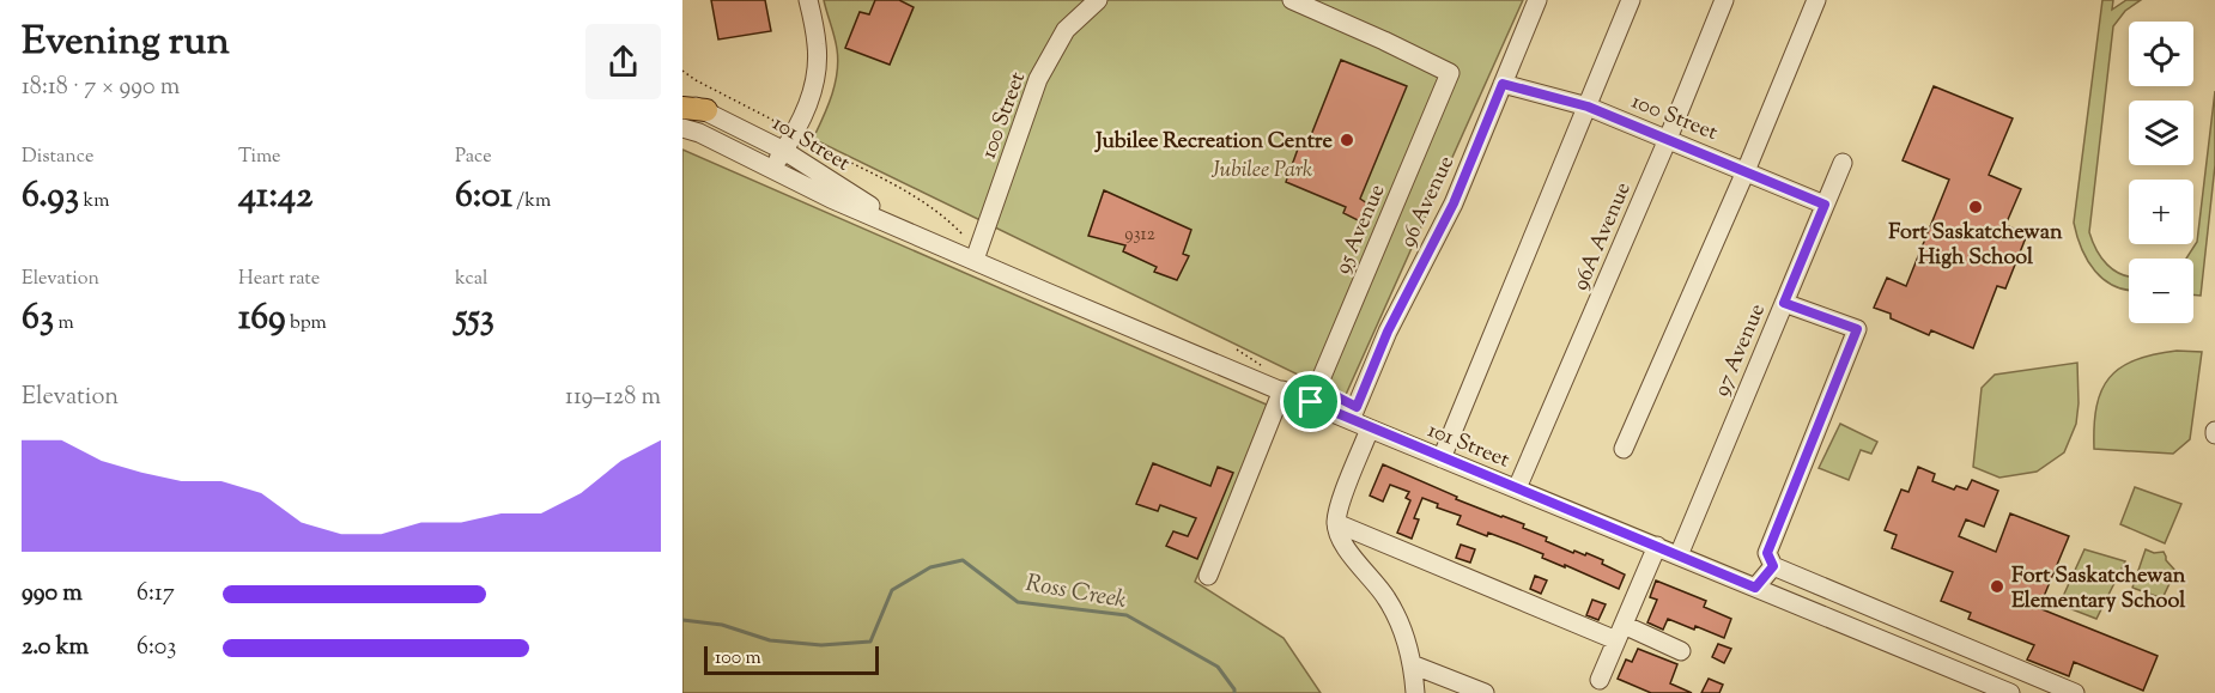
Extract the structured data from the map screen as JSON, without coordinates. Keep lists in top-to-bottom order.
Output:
{
  "streets": {
    "street": [
      "100 Street",
      "101 Street",
      "96 Avenue",
      "95 Avenue",
      "96A Avenue",
      "97 Avenue"
    ]
  },
  "crossings": [
    ["100 Street", "101 Street"],
    ["100 Street", "96 Avenue"],
    ["100 Street", "96A Avenue"],
    ["100 Street", "97 Avenue"],
    ["101 Street", "96 Avenue"],
    ["101 Street", "95 Avenue"],
    ["101 Street", "96A Avenue"],
    ["101 Street", "97 Avenue"]
  ],
  "water": ["Ross Creek"],
  "parks": ["Jubilee Park"],
  "places": ["Jubilee Recreation Centre", "Fort Saskatchewan High School", "Fort Saskatchewan Elementary School"],
  "house_numbers": ["9312"],
  "scale_bar": "100 m",
  "page": {
    "heading": ["Evening run", "18:18 · 7 × 990 m"],
    "map_buttons": ["+", "−"],
    "stats": [
      ["Distance", "6.93 km"],
      ["Time", "41:42"],
      ["Pace", "6:01 /km"],
      ["Elevation", "63 m"],
      ["Heart rate", "169 bpm"],
      ["kcal", "553"]
    ],
    "chart": ["Elevation", "119–128 m"],
    "list": [
      {
        "name": "990 m",
        "note": "6:17"
      },
      {
        "name": "2.0 km",
        "note": "6:03"
      }
    ],
    "scale": "100 m"
  }
}
